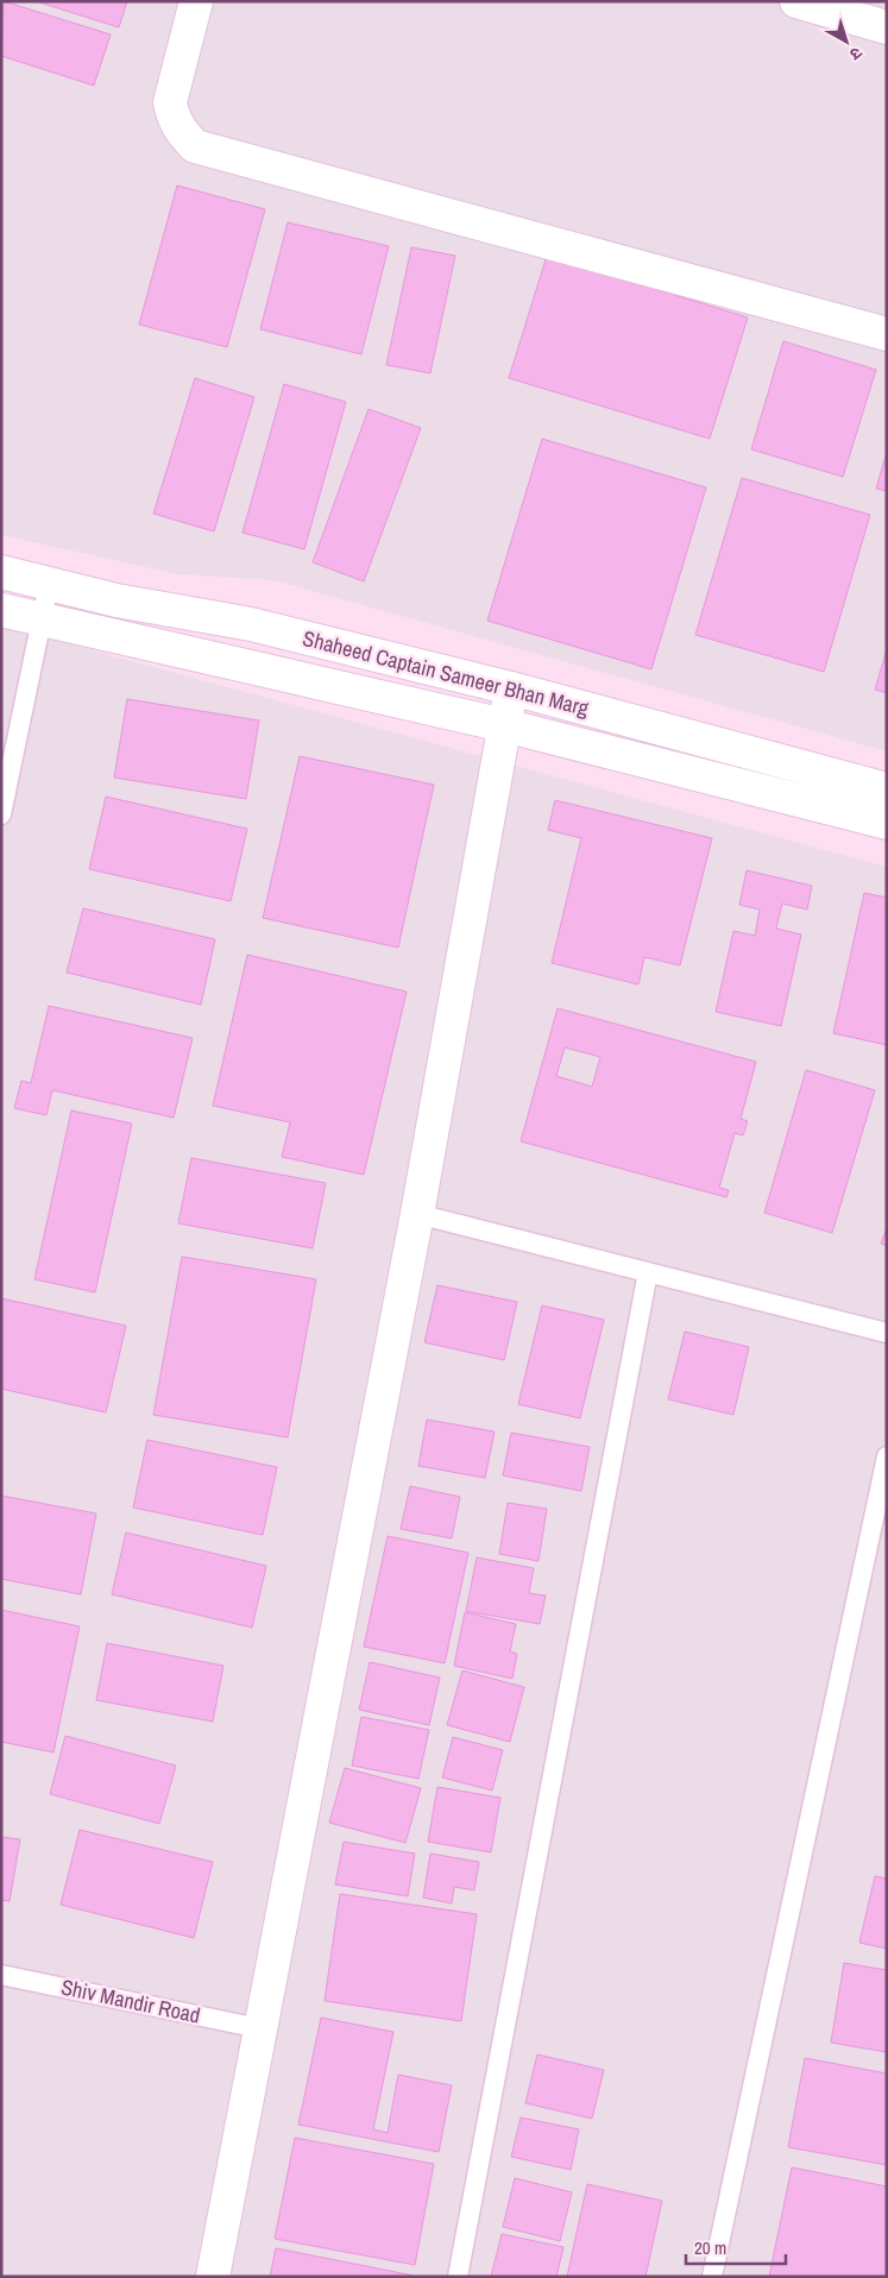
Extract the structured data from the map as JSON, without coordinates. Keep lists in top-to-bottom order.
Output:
{
  "streets": {
    "street": ["Shaheed Captain Sameer Bhan Marg"],
    "lane": ["Shiv Mandir Road"]
  },
  "scale_bar": "20 m",
  "north": "bottom right"
}
